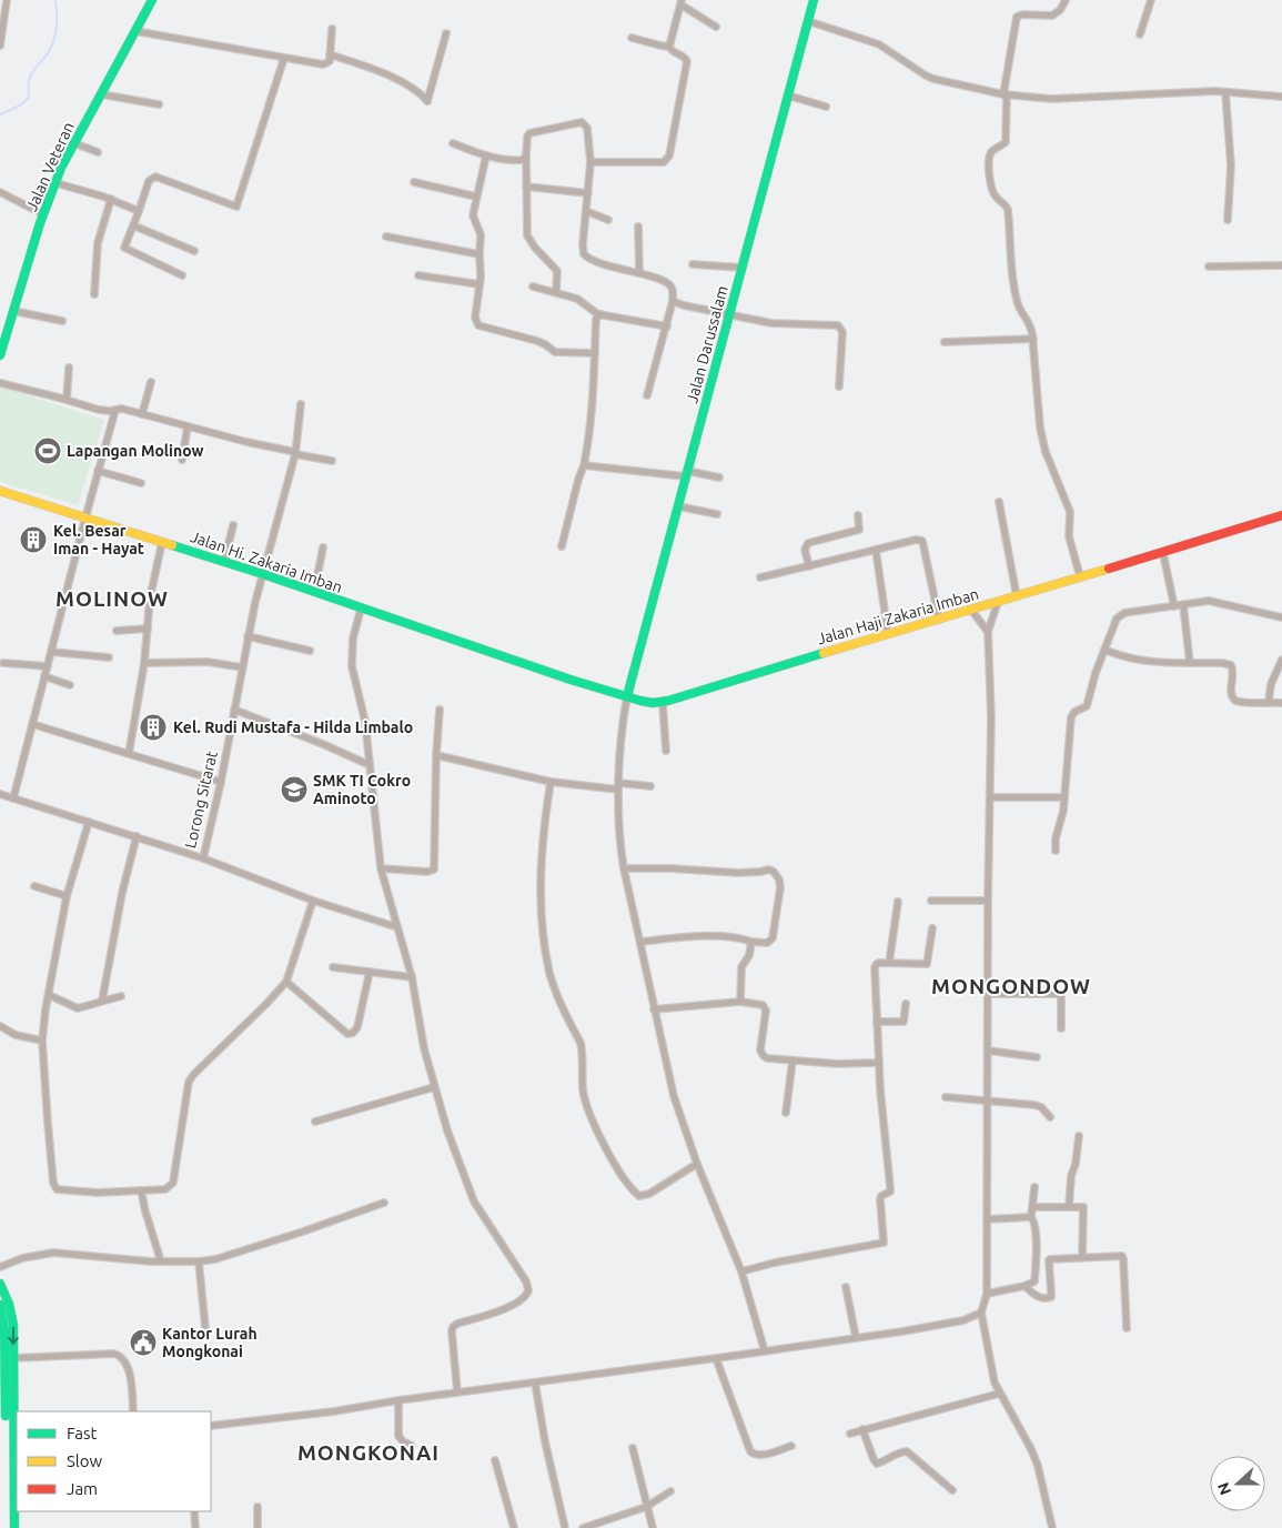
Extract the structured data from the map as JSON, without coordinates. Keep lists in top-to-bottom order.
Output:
{
  "streets": {
    "main road": [
      "Jalan Veteran",
      "Jalan Darussalam",
      "Jalan Hi. Zakaria Imban",
      "Jalan Haji Zakaria Imban"
    ],
    "street": ["Lorong Sitarat"]
  },
  "crossings": [
    ["Jalan Darussalam", "Jalan Haji Zakaria Imban"],
    ["Jalan Hi. Zakaria Imban", "Jalan Haji Zakaria Imban"],
    ["Jalan Hi. Zakaria Imban", "Lorong Sitarat"]
  ],
  "districts": ["MOLINOW", "MONGONDOW", "MONGKONAI"],
  "places": {
    "sports": ["Lapangan Molinow"],
    "building": ["Kel. Besar Iman - Hayat", "Kel. Rudi Mustafa - Hilda Limbalo"],
    "school or university": ["SMK TI Cokro Aminoto"],
    "public building": ["Kantor Lurah Mongkonai"]
  },
  "legend": ["Fast", "Slow", "Jam"],
  "north": "left"
}
